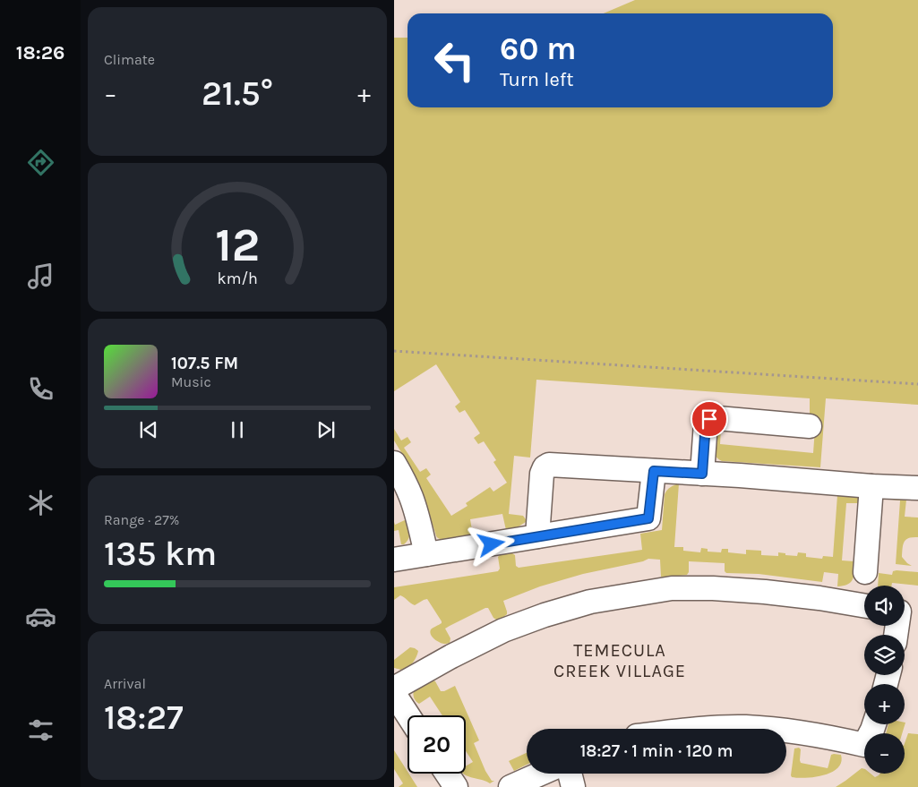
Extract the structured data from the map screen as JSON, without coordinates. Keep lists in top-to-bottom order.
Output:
{
  "districts": ["TEMECULA CREEK VILLAGE"],
  "page": {
    "tabs": "18:26",
    "tile": [
      "Climate",
      ["Range · 27%", "135 km"],
      ["Arrival", "18:27"]
    ],
    "turn": ["60 m", "Turn left"],
    "heat": ["−", "21.5°", "+"],
    "song": ["107.5 FM", "Music"],
    "map_buttons": ["+", "−"],
    "limit": "20",
    "trip": "18:27 · 1 min · 120 m",
    "gauge": ["12", "km/h"]
  }
}
